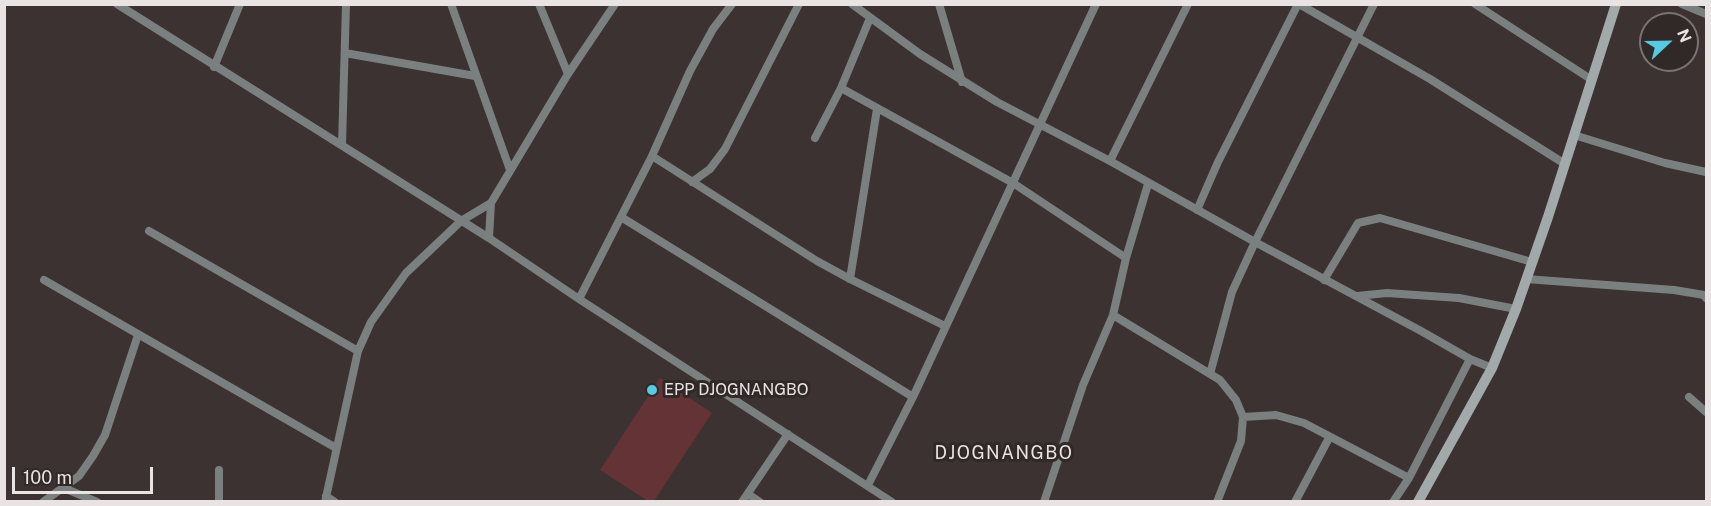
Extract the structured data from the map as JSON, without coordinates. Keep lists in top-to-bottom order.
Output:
{
  "districts": ["DJOGNANGBO"],
  "places": ["EPP DJOGNANGBO"],
  "scale_bar": "100 m",
  "north": "right"
}
